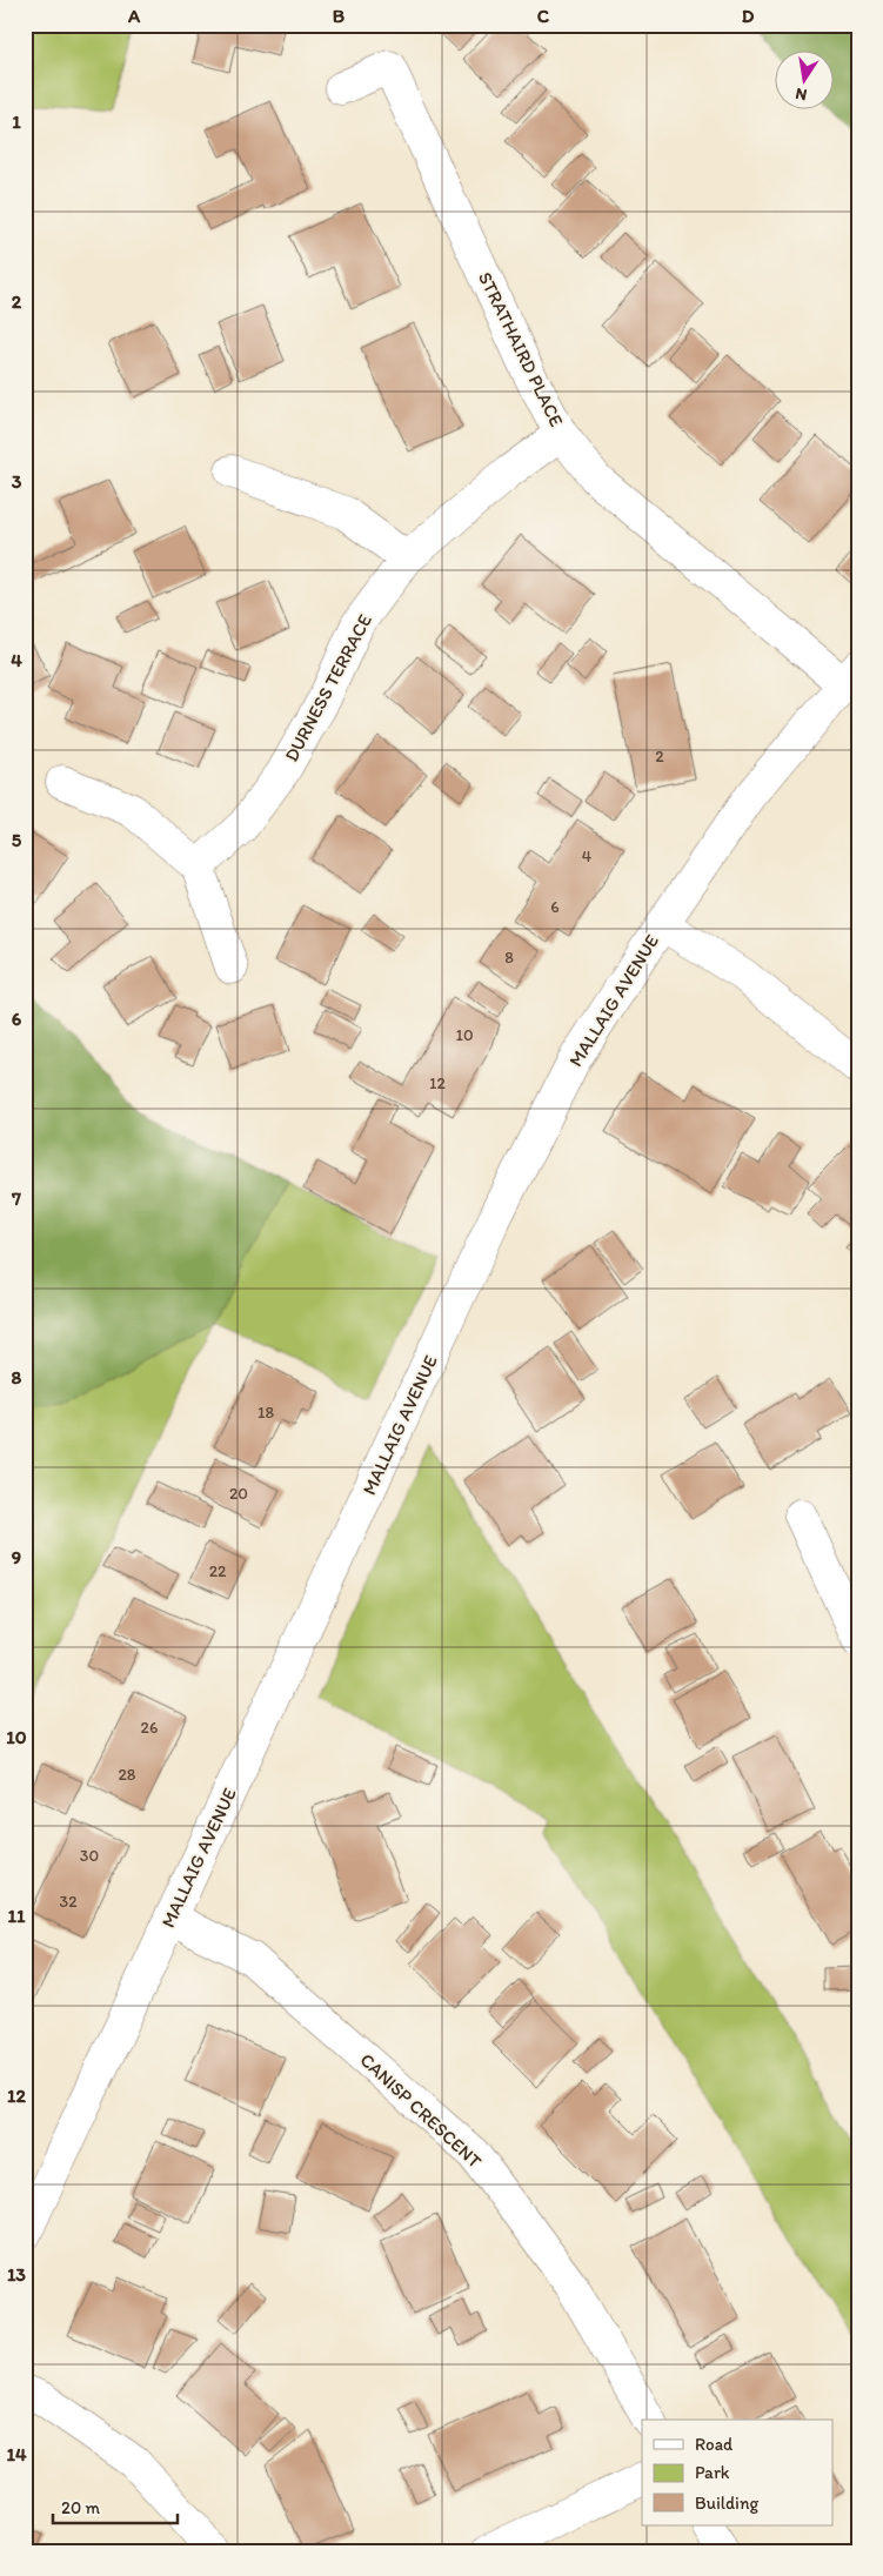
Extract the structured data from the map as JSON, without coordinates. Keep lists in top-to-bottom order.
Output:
{
  "streets": {
    "street": [
      "STRATHAIRD PLACE",
      "DURNESS TERRACE",
      "MALLAIG AVENUE",
      "CANISP CRESCENT"
    ]
  },
  "crossings": [
    ["STRATHAIRD PLACE", "DURNESS TERRACE"],
    ["STRATHAIRD PLACE", "MALLAIG AVENUE"],
    ["MALLAIG AVENUE", "CANISP CRESCENT"]
  ],
  "house_numbers": [
    "2",
    "4",
    "6",
    "8",
    "10",
    "12",
    "18",
    "20",
    "22",
    "26",
    "28",
    "30",
    "32"
  ],
  "legend": ["Road", "Park", "Building"],
  "scale_bar": "20 m",
  "north": "bottom",
  "grid": {
    "columns": [
      "A",
      "B",
      "C",
      "D"
    ],
    "rows": [
      "1",
      "2",
      "3",
      "4",
      "5",
      "6",
      "7",
      "8",
      "9",
      "10",
      "11",
      "12",
      "13",
      "14"
    ]
  }
}
